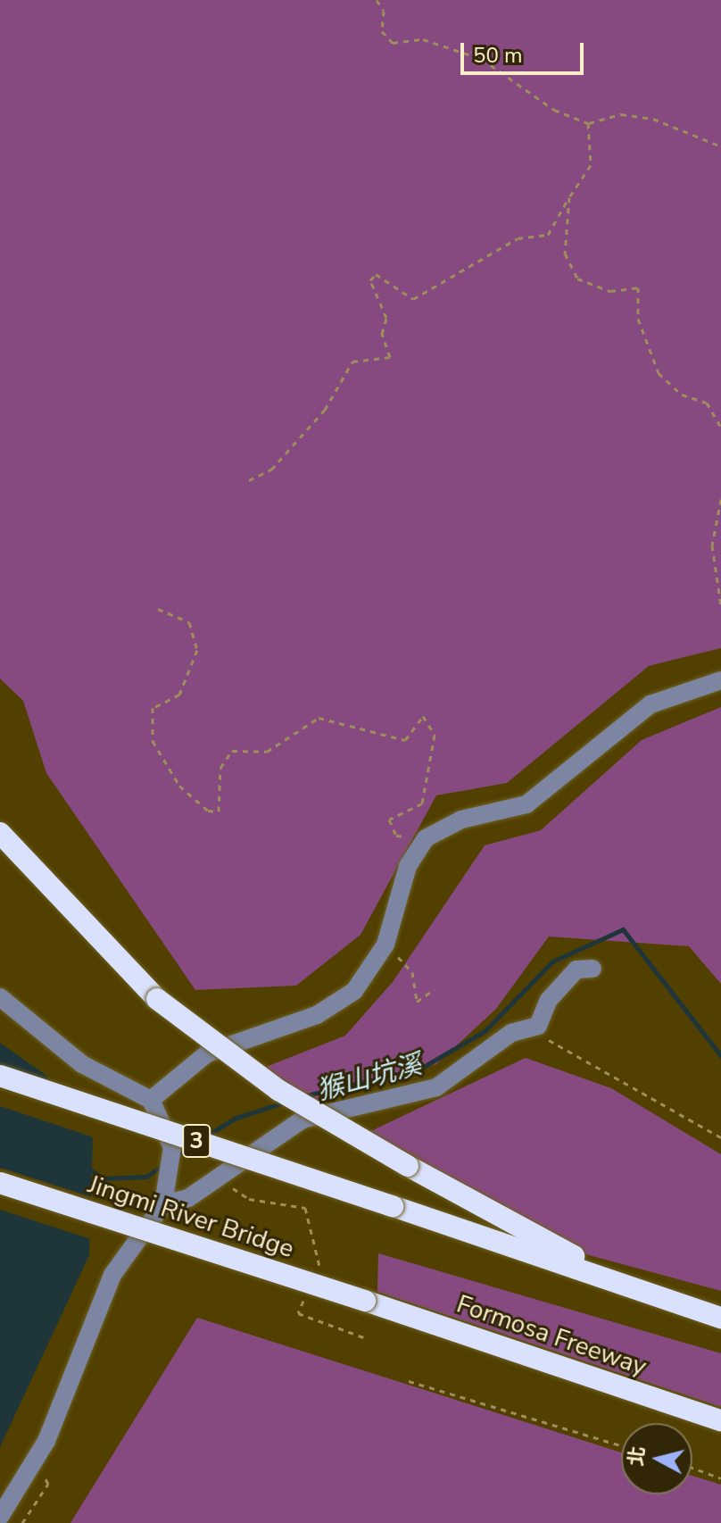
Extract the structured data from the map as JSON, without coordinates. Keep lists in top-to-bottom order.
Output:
{
  "streets": {
    "highway": ["3", "Jingmi River Bridge", "Formosa Freeway"]
  },
  "crossings": [
    ["Jingmi River Bridge", "Formosa Freeway"]
  ],
  "water": ["猴山坑溪"],
  "scale_bar": "50 m",
  "north": "left"
}
